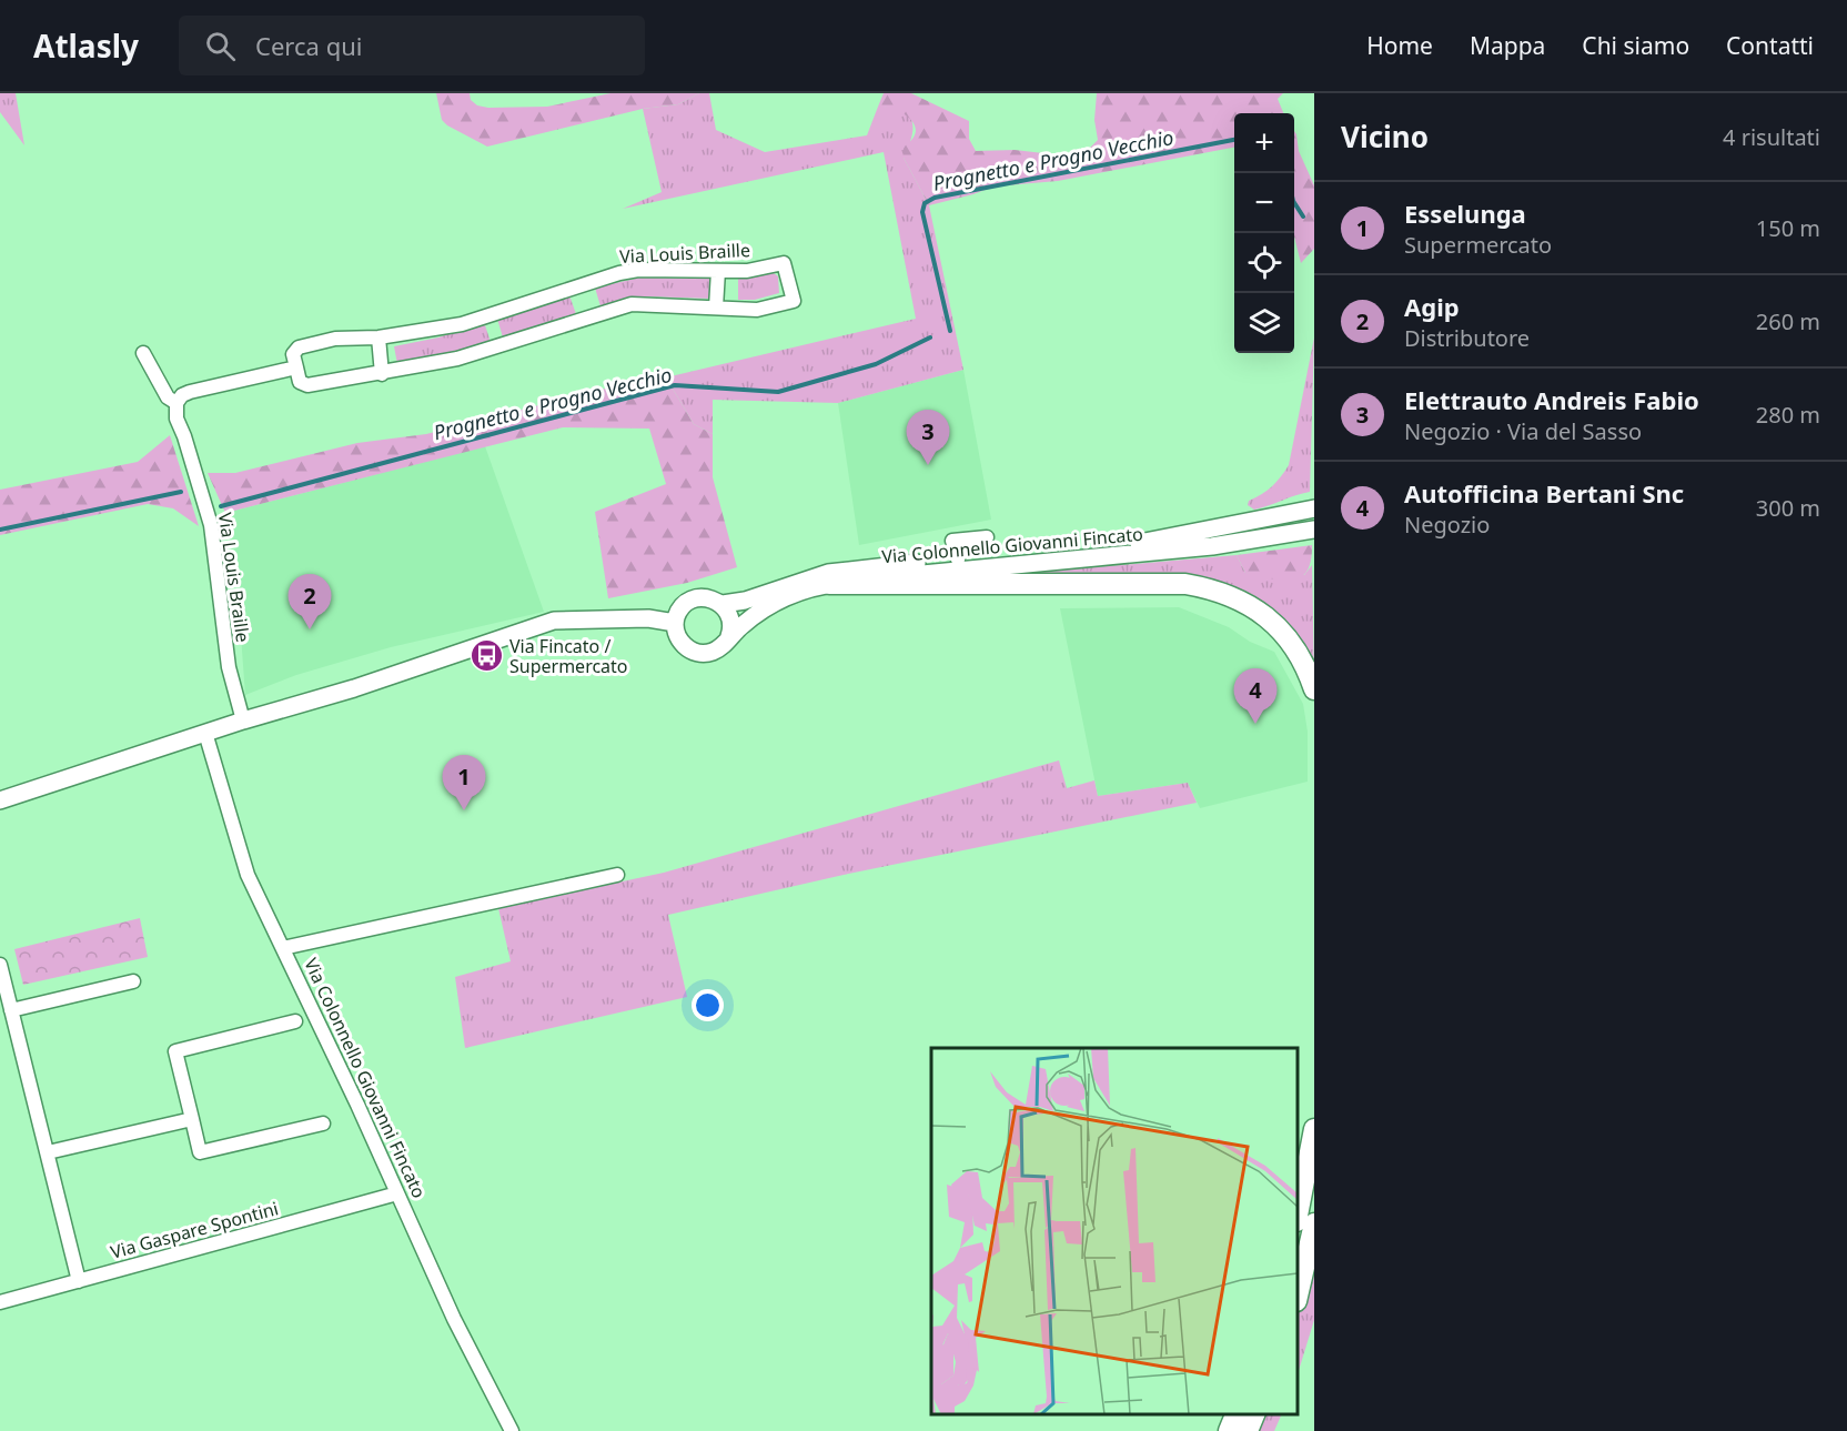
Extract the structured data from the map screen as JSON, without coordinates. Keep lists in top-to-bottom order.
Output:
{
  "streets": {
    "main road": ["Via Colonnello Giovanni Fincato"],
    "street": ["Via Louis Braille", "Via Gaspare Spontini"]
  },
  "crossings": [
    ["Via Colonnello Giovanni Fincato", "Via Gaspare Spontini"]
  ],
  "water": ["Prognetto e Progno Vecchio"],
  "places": {
    "bus stop": ["Via Fincato / Supermercato"]
  },
  "page": {
    "header": "Atlasly",
    "search": "Cerca qui",
    "nav": [
      "Home",
      "Mappa",
      "Chi siamo",
      "Contatti"
    ],
    "heading": ["Vicino", "4 risultati"],
    "map_buttons": ["+", "−"],
    "list": [
      {
        "mark": "1",
        "name": "Esselunga",
        "note": "Supermercato",
        "value": "150 m"
      },
      {
        "mark": "2",
        "name": "Agip",
        "note": "Distributore",
        "value": "260 m"
      },
      {
        "mark": "3",
        "name": "Elettrauto Andreis Fabio",
        "note": "Negozio · Via del Sasso",
        "value": "280 m"
      },
      {
        "mark": "4",
        "name": "Autofficina Bertani Snc",
        "note": "Negozio",
        "value": "300 m"
      }
    ],
    "pins": [
      "3",
      "2",
      "4",
      "1"
    ]
  }
}
